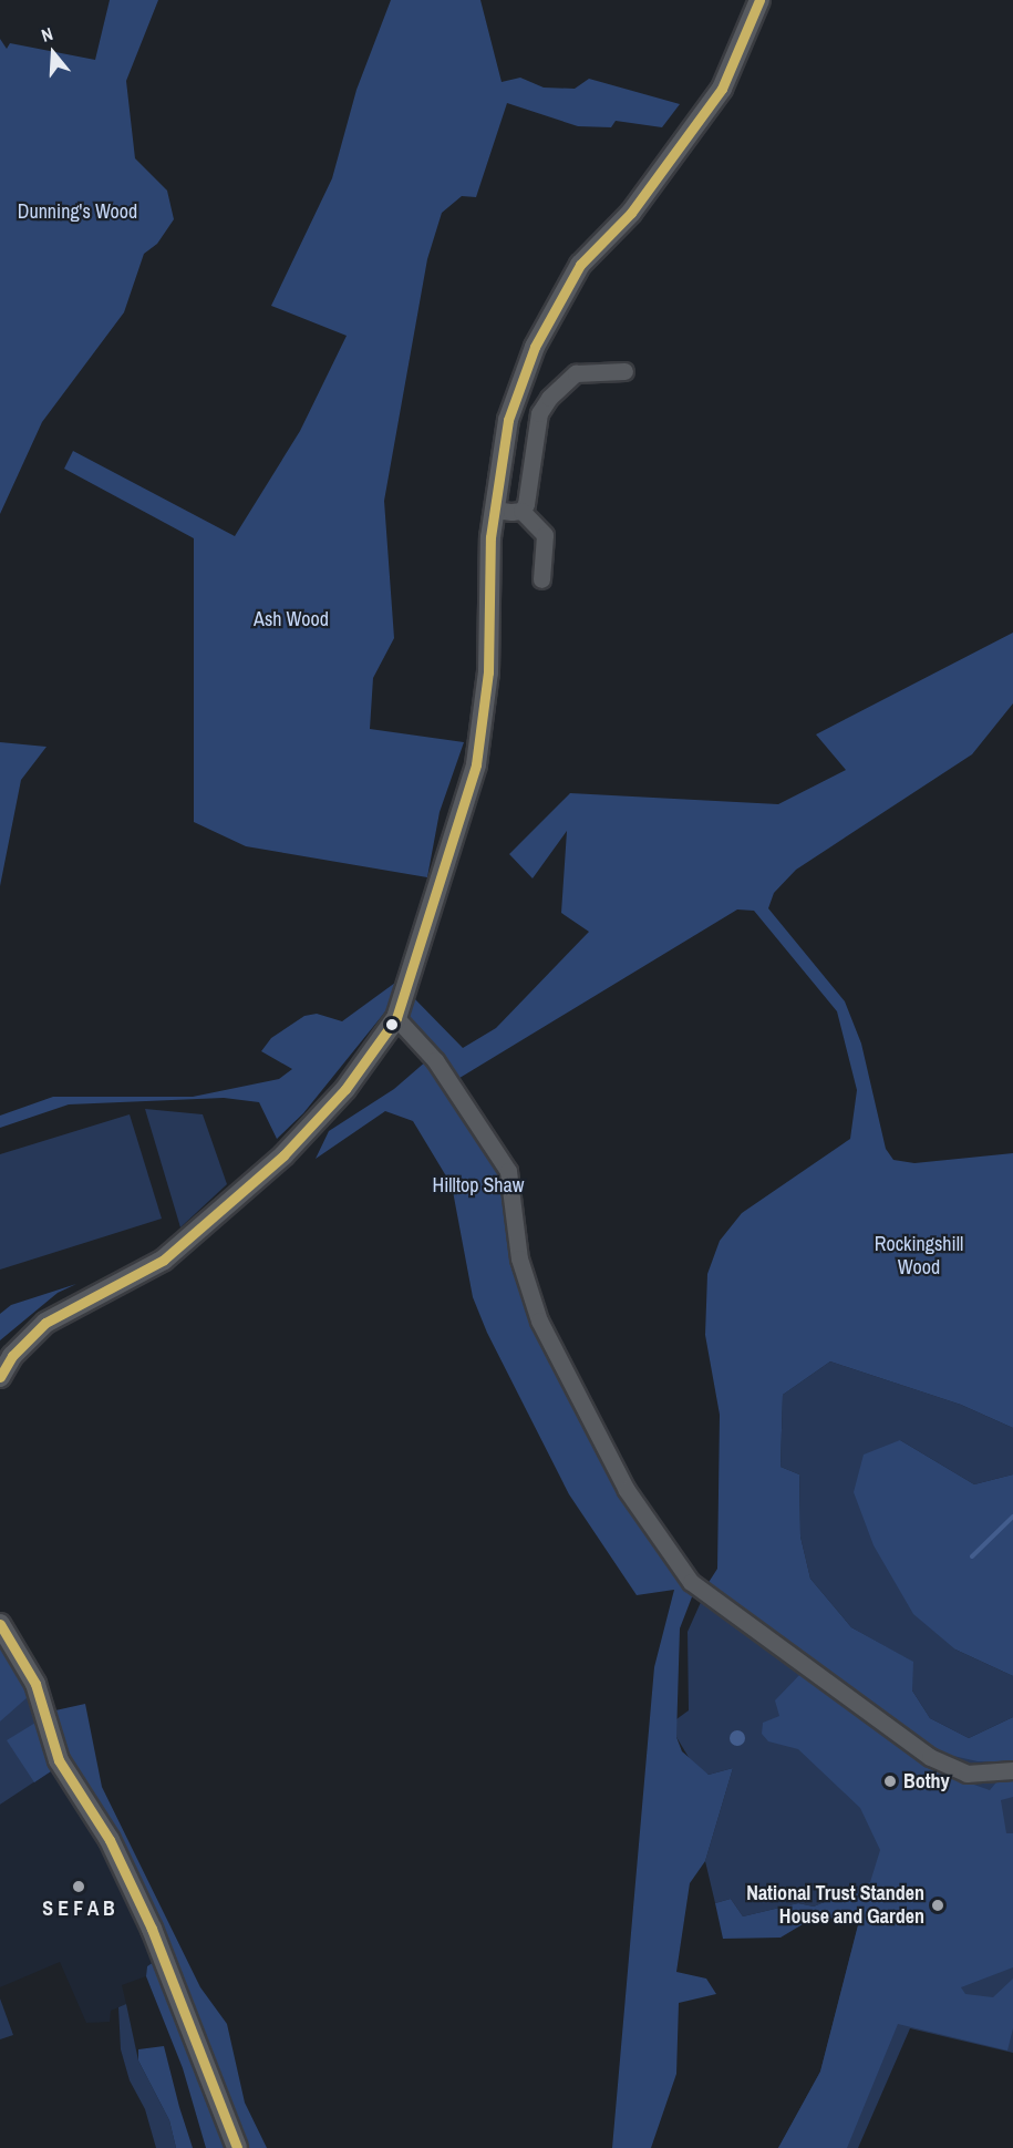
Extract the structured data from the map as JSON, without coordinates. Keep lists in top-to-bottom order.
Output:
{
  "parks": [
    "Dunning's Wood",
    "Ash Wood",
    "Hilltop Shaw",
    "Rockingshill Wood"
  ],
  "places": ["Bothy", "S E F A B", "National Trust Standen House and Garden"],
  "north": "top"
}
